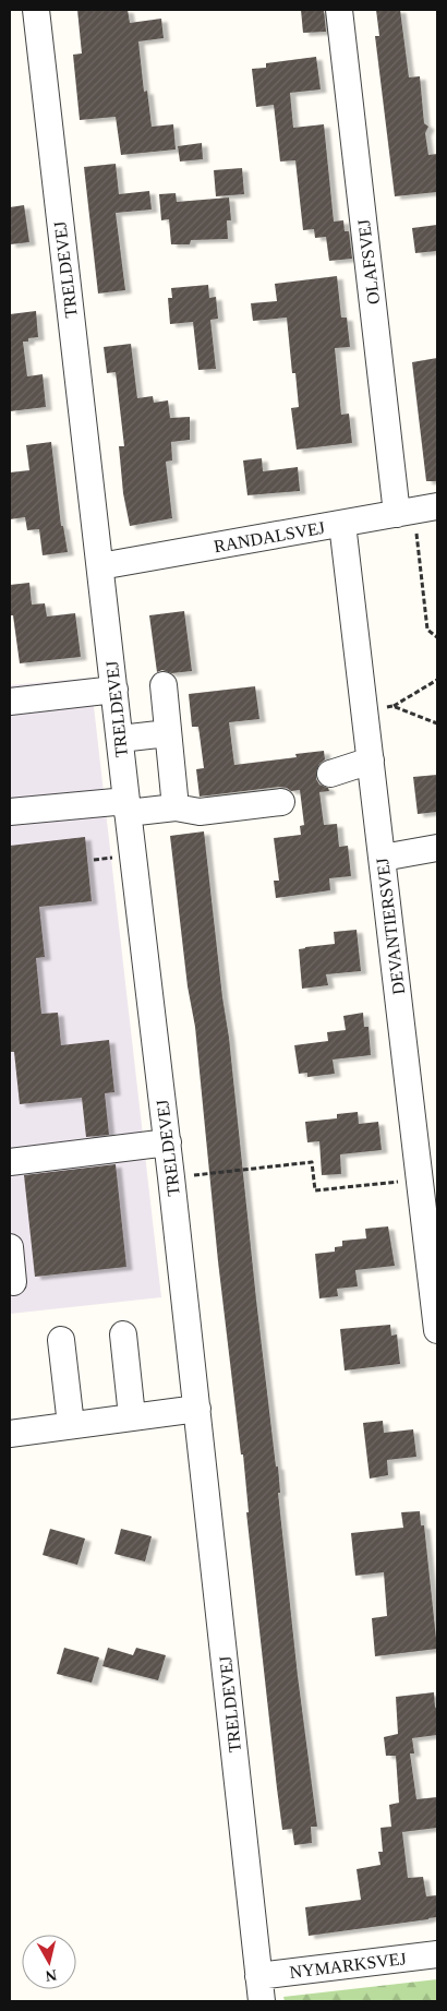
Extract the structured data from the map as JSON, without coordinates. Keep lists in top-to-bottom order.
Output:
{
  "streets": {
    "street": [
      "OLAFSVEJ",
      "TRELDEVEJ",
      "RANDALSVEJ",
      "DEVANTIERSVEJ",
      "NYMARKSVEJ"
    ]
  },
  "crossings": [
    ["OLAFSVEJ", "RANDALSVEJ"],
    ["TRELDEVEJ", "RANDALSVEJ"],
    ["TRELDEVEJ", "NYMARKSVEJ"],
    ["RANDALSVEJ", "DEVANTIERSVEJ"]
  ],
  "north": "bottom"
}
